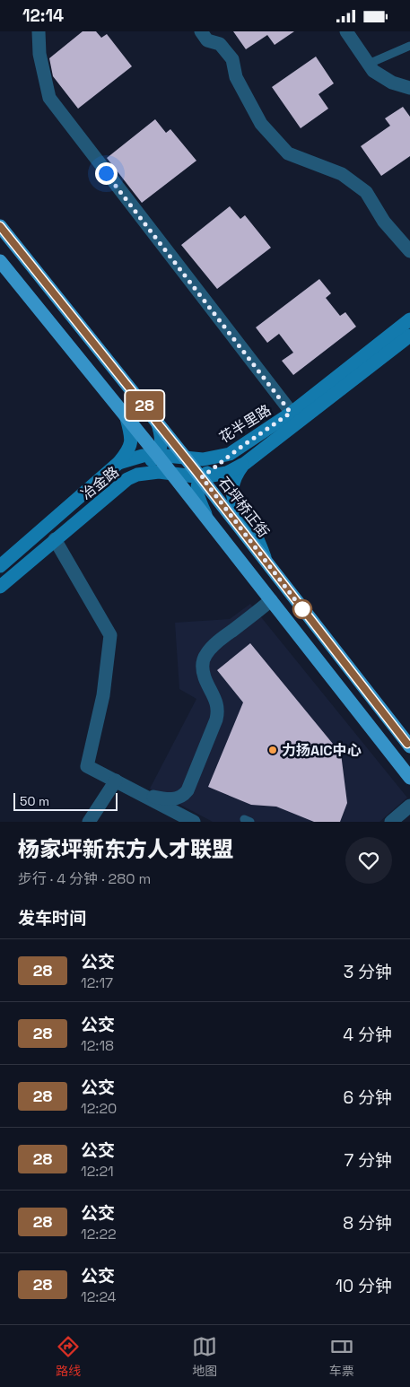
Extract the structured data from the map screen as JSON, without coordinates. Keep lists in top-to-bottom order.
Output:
{
  "streets": {
    "main road": ["花半里路", "冶金路", "石坪桥正街"]
  },
  "crossings": [
    ["花半里路", "冶金路"],
    ["花半里路", "石坪桥正街"],
    ["冶金路", "石坪桥正街"]
  ],
  "places": ["力扬AIC中心"],
  "lines": ["bus line 28"],
  "scale_bar": "50 m",
  "page": {
    "status": "12:14",
    "on_map": "28",
    "scale": "50 m",
    "heading": [
      ["杨家坪新东方人才联盟", "步行 · 4 分钟 · 280 m"],
      "发车时间"
    ],
    "list": [
      {
        "mark": "28",
        "name": "公交",
        "note": "12:17",
        "value": "3 分钟"
      },
      {
        "mark": "28",
        "name": "公交",
        "note": "12:18",
        "value": "4 分钟"
      },
      {
        "mark": "28",
        "name": "公交",
        "note": "12:20",
        "value": "6 分钟"
      },
      {
        "mark": "28",
        "name": "公交",
        "note": "12:21",
        "value": "7 分钟"
      },
      {
        "mark": "28",
        "name": "公交",
        "note": "12:22",
        "value": "8 分钟"
      },
      {
        "mark": "28",
        "name": "公交",
        "note": "12:24",
        "value": "10 分钟"
      }
    ],
    "tabs": ["路线", "地图", "车票"]
  }
}
